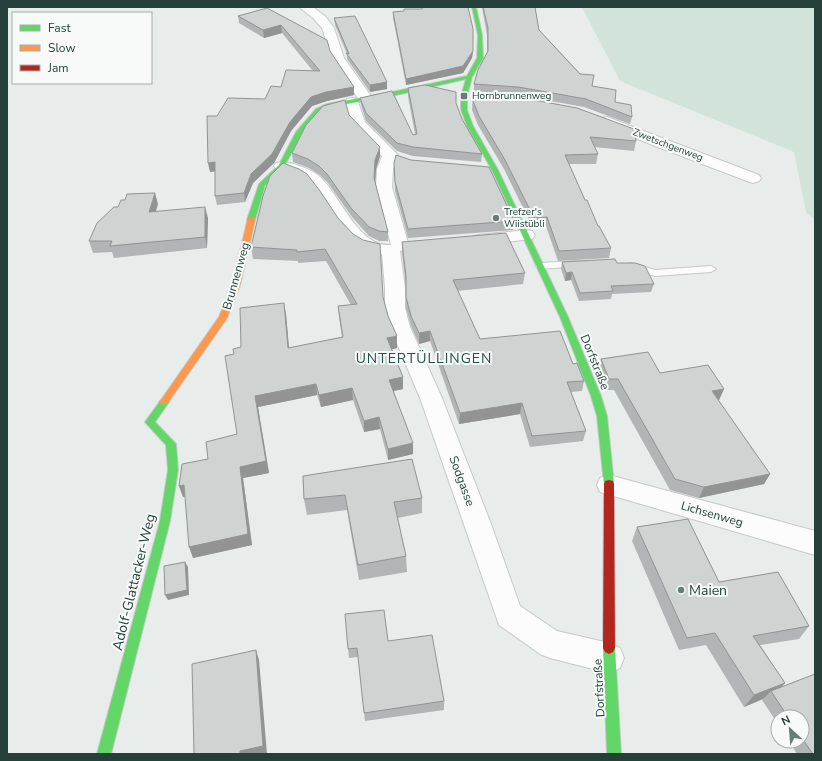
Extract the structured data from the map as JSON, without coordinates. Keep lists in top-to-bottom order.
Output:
{
  "streets": {
    "street": [
      "Zwetschgenweg",
      "Brunnenweg",
      "Dorfstraße",
      "Sodgasse",
      "Lichsenweg",
      "Adolf-Glattacker-Weg"
    ]
  },
  "crossings": [
    ["Brunnenweg", "Dorfstraße"],
    ["Brunnenweg", "Sodgasse"],
    ["Brunnenweg", "Adolf-Glattacker-Weg"],
    ["Dorfstraße", "Sodgasse"],
    ["Dorfstraße", "Lichsenweg"]
  ],
  "districts": ["UNTERTÜLLINGEN"],
  "places": {
    "transit": ["Hornbrunnenweg"],
    "other": ["Trefzer's Wiistübli", "Maien"]
  },
  "legend": ["Fast", "Slow", "Jam"],
  "north": "top left"
}
